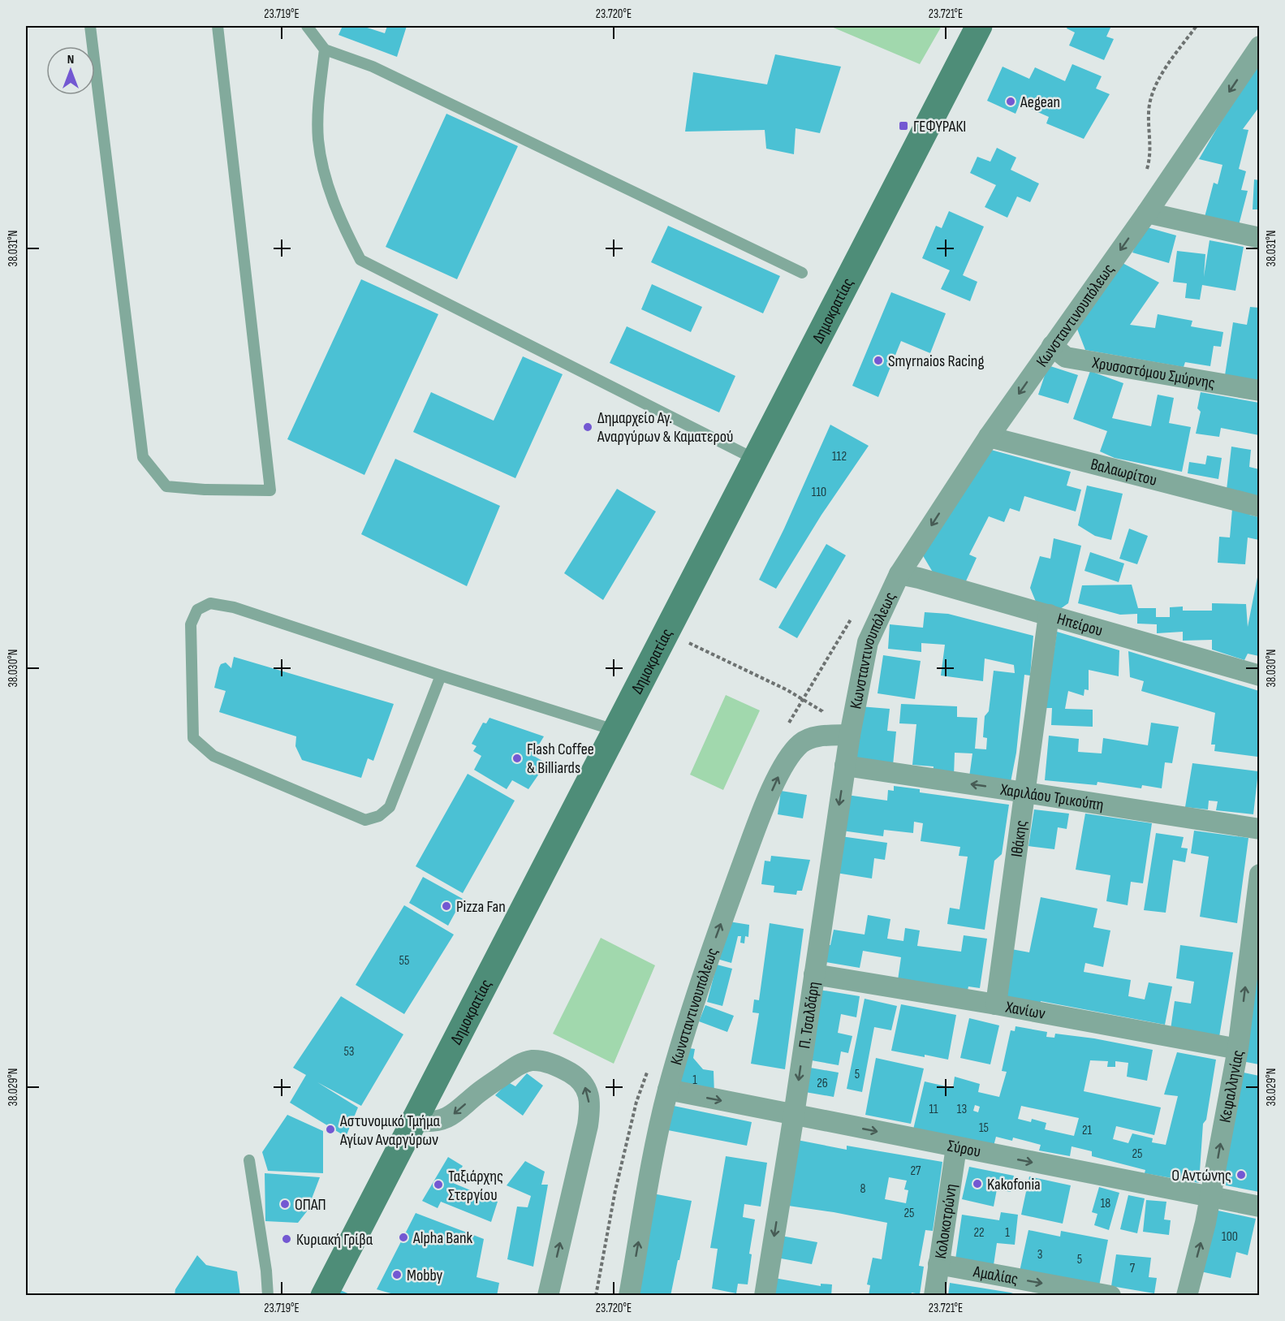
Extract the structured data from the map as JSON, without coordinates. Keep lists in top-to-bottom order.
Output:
{
  "streets": {
    "main road": ["Δημοκρατίας"],
    "street": [
      "Κωνσταντινουπόλεως",
      "Χρυσοστόμου Σμύρνης",
      "Βαλαωρίτου",
      "Ηπείρου",
      "Χαριλάου Τρικούπη",
      "Ιθάκης",
      "Χανίων",
      "Π. Τσαλδάρη",
      "Κεφαλληνίας",
      "Σύρου",
      "Κολοκοτρώνη",
      "Αμαλίας"
    ]
  },
  "crossings": [
    ["Κωνσταντινουπόλεως", "Χρυσοστόμου Σμύρνης"],
    ["Κωνσταντινουπόλεως", "Βαλαωρίτου"],
    ["Κωνσταντινουπόλεως", "Ηπείρου"],
    ["Κωνσταντινουπόλεως", "Π. Τσαλδάρη"],
    ["Κωνσταντινουπόλεως", "Σύρου"],
    ["Ηπείρου", "Ιθάκης"],
    ["Χαριλάου Τρικούπη", "Ιθάκης"],
    ["Χαριλάου Τρικούπη", "Π. Τσαλδάρη"],
    ["Ιθάκης", "Χανίων"],
    ["Χανίων", "Π. Τσαλδάρη"],
    ["Χανίων", "Κεφαλληνίας"],
    ["Π. Τσαλδάρη", "Σύρου"],
    ["Κεφαλληνίας", "Σύρου"],
    ["Σύρου", "Κολοκοτρώνη"],
    ["Κολοκοτρώνη", "Αμαλίας"]
  ],
  "one_way": [
    "Χαριλάου Τρικούπη",
    "Π. Τσαλδάρη",
    "Κεφαλληνίας",
    "Σύρου",
    "Αμαλίας"
  ],
  "places": {
    "other": [
      "Aegean",
      "Smyrnaios Racing",
      "Δημαρχείο Αγ. Αναργύρων & Καματερού",
      "Flash Coffee & Billiards",
      "Pizza Fan",
      "Αστυνομικό Τμήμα Αγίων Αναργύρων",
      "Ο Αντώνης",
      "Kakofonia",
      "Ταξιάρχης Στεργίου",
      "ΟΠΑΠ",
      "Alpha Bank",
      "Κυριακή Γρίβα",
      "Mobby"
    ],
    "transit": ["ΓΕΦΥΡΑΚΙ"]
  },
  "house_numbers": [
    "112",
    "110",
    "55",
    "53",
    "5",
    "1",
    "26",
    "11",
    "13",
    "15",
    "21",
    "25",
    "27",
    "8",
    "18",
    "25",
    "22",
    "1",
    "100",
    "3",
    "5",
    "7"
  ],
  "north": "top",
  "coordinates": [
    "23.719°E",
    "23.720°E",
    "23.721°E",
    "38.031°N",
    "38.030°N",
    "38.029°N"
  ]
}
